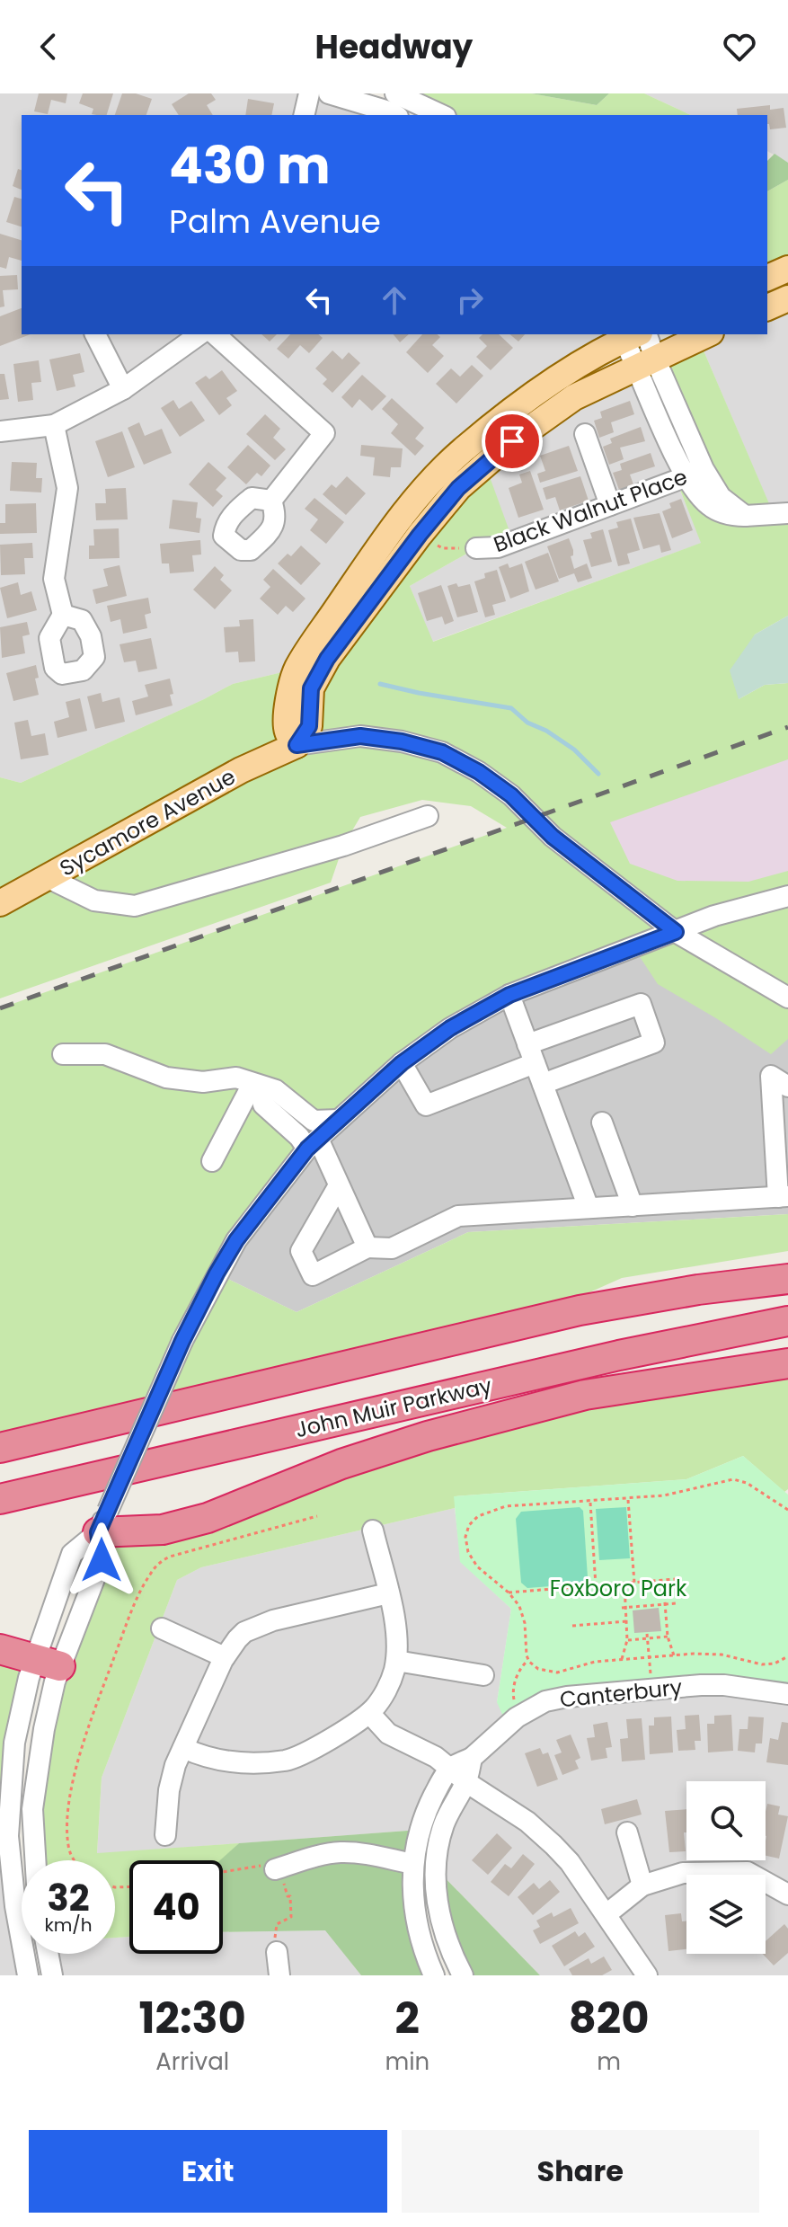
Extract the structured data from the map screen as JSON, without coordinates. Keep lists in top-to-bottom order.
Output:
{
  "streets": {
    "highway": ["John Muir Parkway"],
    "main road": ["Sycamore Avenue"],
    "street": ["Black Walnut Place", "Canterbury"]
  },
  "parks": ["Foxboro Park"],
  "page": {
    "header": "Headway",
    "turn": ["430 m", "Palm Avenue"],
    "speed": "32 km/h",
    "limit": "40",
    "eta": [
      "12:30",
      "Arrival",
      "2",
      "min",
      "820",
      "m"
    ],
    "buttons": ["Exit", "Share"]
  }
}
